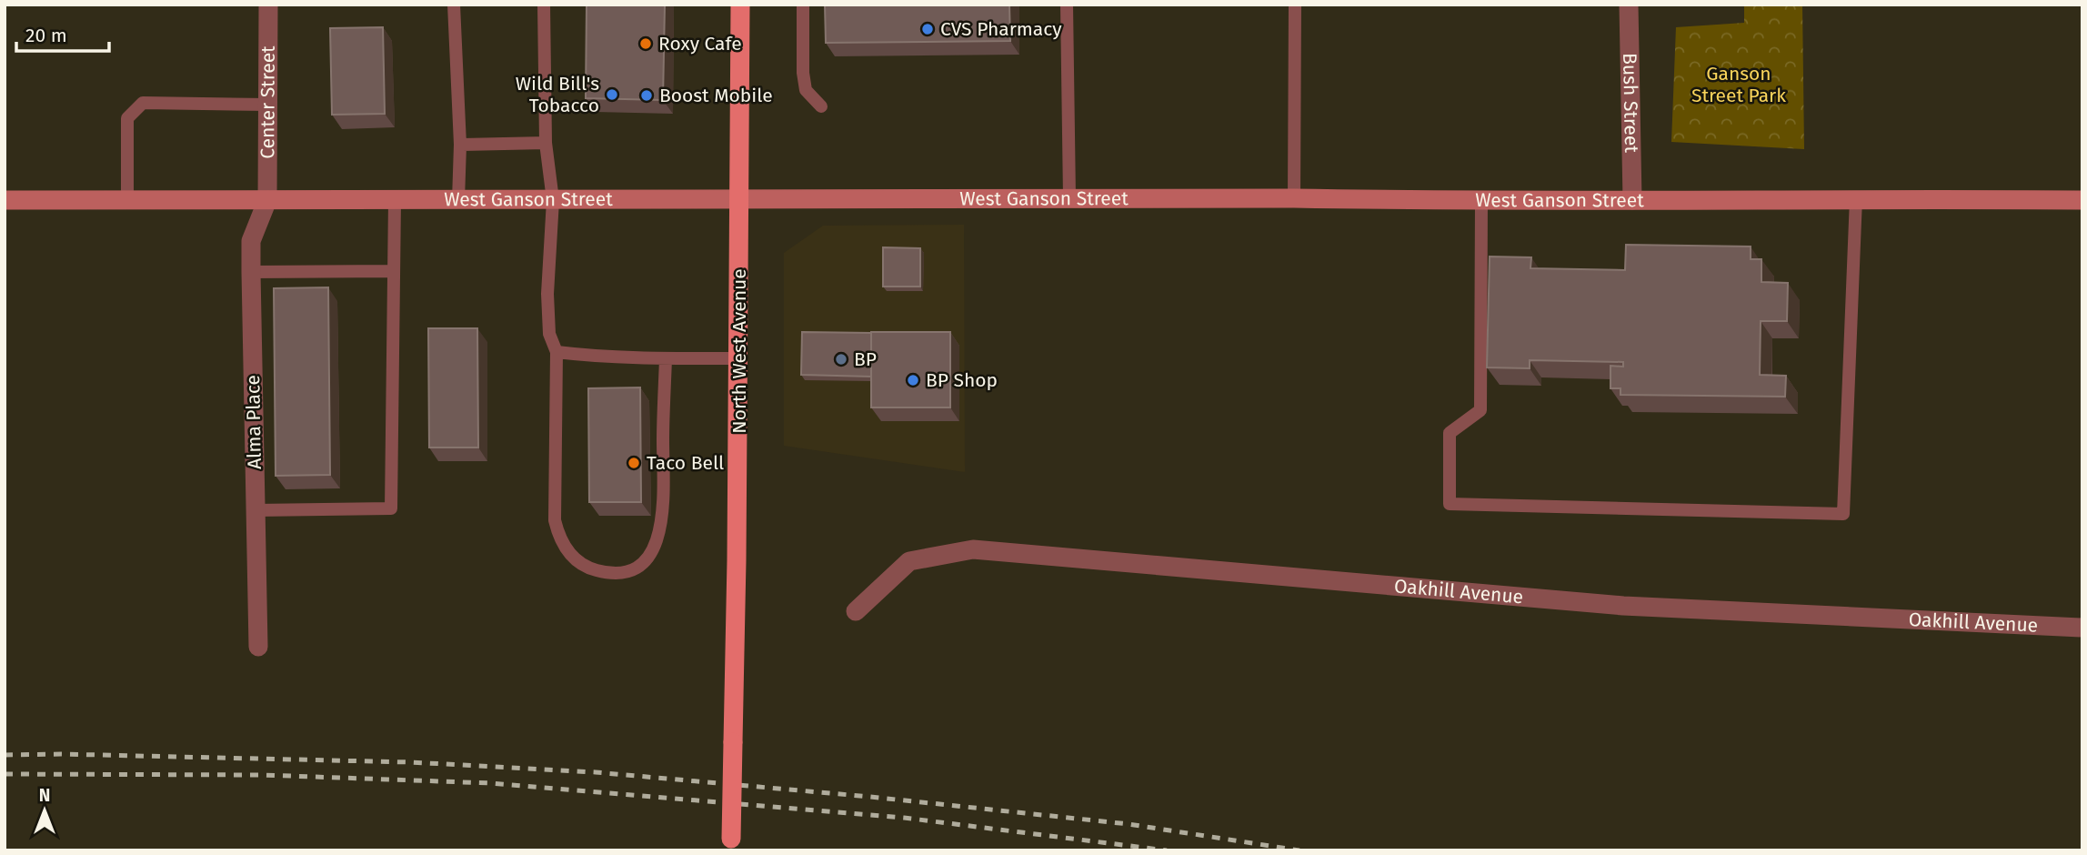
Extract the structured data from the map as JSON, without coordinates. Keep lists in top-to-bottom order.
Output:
{
  "streets": {
    "main road": ["North West Avenue"],
    "street": [
      "Center Street",
      "Bush Street",
      "West Ganson Street",
      "Alma Place",
      "Oakhill Avenue"
    ]
  },
  "crossings": [
    ["Center Street", "West Ganson Street"],
    ["Center Street", "Alma Place"],
    ["Bush Street", "West Ganson Street"],
    ["West Ganson Street", "North West Avenue"],
    ["West Ganson Street", "Alma Place"]
  ],
  "parks": ["Ganson Street Park"],
  "places": [
    "CVS Pharmacy",
    "Roxy Cafe",
    "Wild Bill's Tobacco",
    "Boost Mobile",
    "BP",
    "BP Shop",
    "Taco Bell"
  ],
  "scale_bar": "20 m",
  "north": "top"
}
